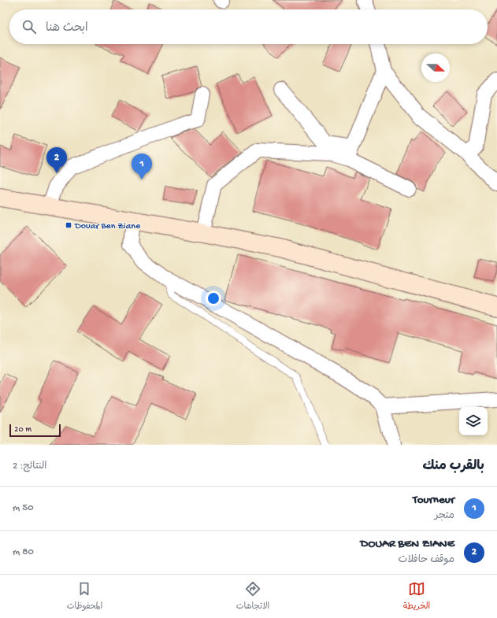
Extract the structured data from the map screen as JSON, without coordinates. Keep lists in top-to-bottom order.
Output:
{
  "places": {
    "transit": ["Douar Ben Ziane"]
  },
  "scale_bar": "20 m",
  "north": "right",
  "page": {
    "search": "ابحث هنا",
    "pins": ["2", "1"],
    "scale": "20 m",
    "heading": ["بالقرب منك", "النتائج: 2"],
    "list": [
      {
        "mark": "1",
        "name": "Tourneur",
        "note": "متجر",
        "value": "50 m"
      },
      {
        "mark": "2",
        "name": "DOUAR BEN ZIANE",
        "note": "موقف حافلات",
        "value": "80 m"
      }
    ],
    "nav": ["الخريطة", "الاتجاهات", "المحفوظات"]
  }
}
